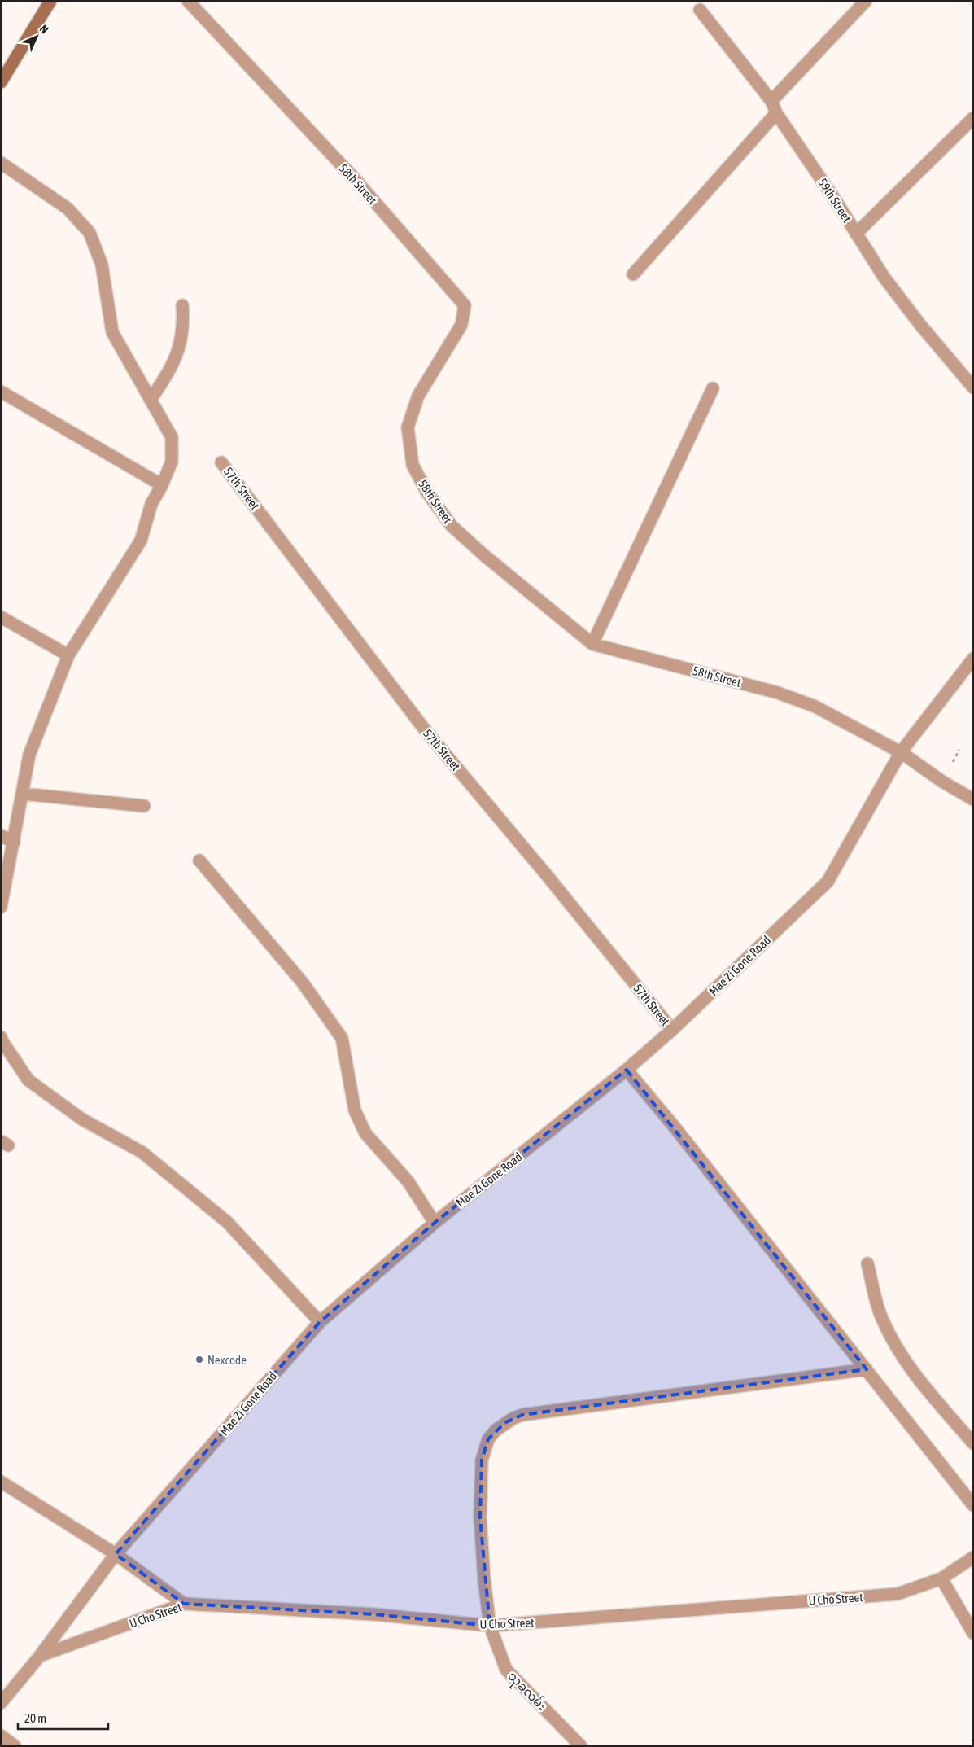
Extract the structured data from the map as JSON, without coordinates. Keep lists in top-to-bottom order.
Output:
{
  "streets": {
    "street": [
      "58th Street",
      "59th Street",
      "57th Street",
      "Mae Zi Gone Road",
      "U Cho Street",
      "သုခလမ်း"
    ]
  },
  "crossings": [
    ["58th Street", "Mae Zi Gone Road"],
    ["57th Street", "Mae Zi Gone Road"],
    ["Mae Zi Gone Road", "U Cho Street"],
    ["U Cho Street", "သုခလမ်း"]
  ],
  "places": ["Nexcode"],
  "scale_bar": "20 m",
  "north": "top right"
}
